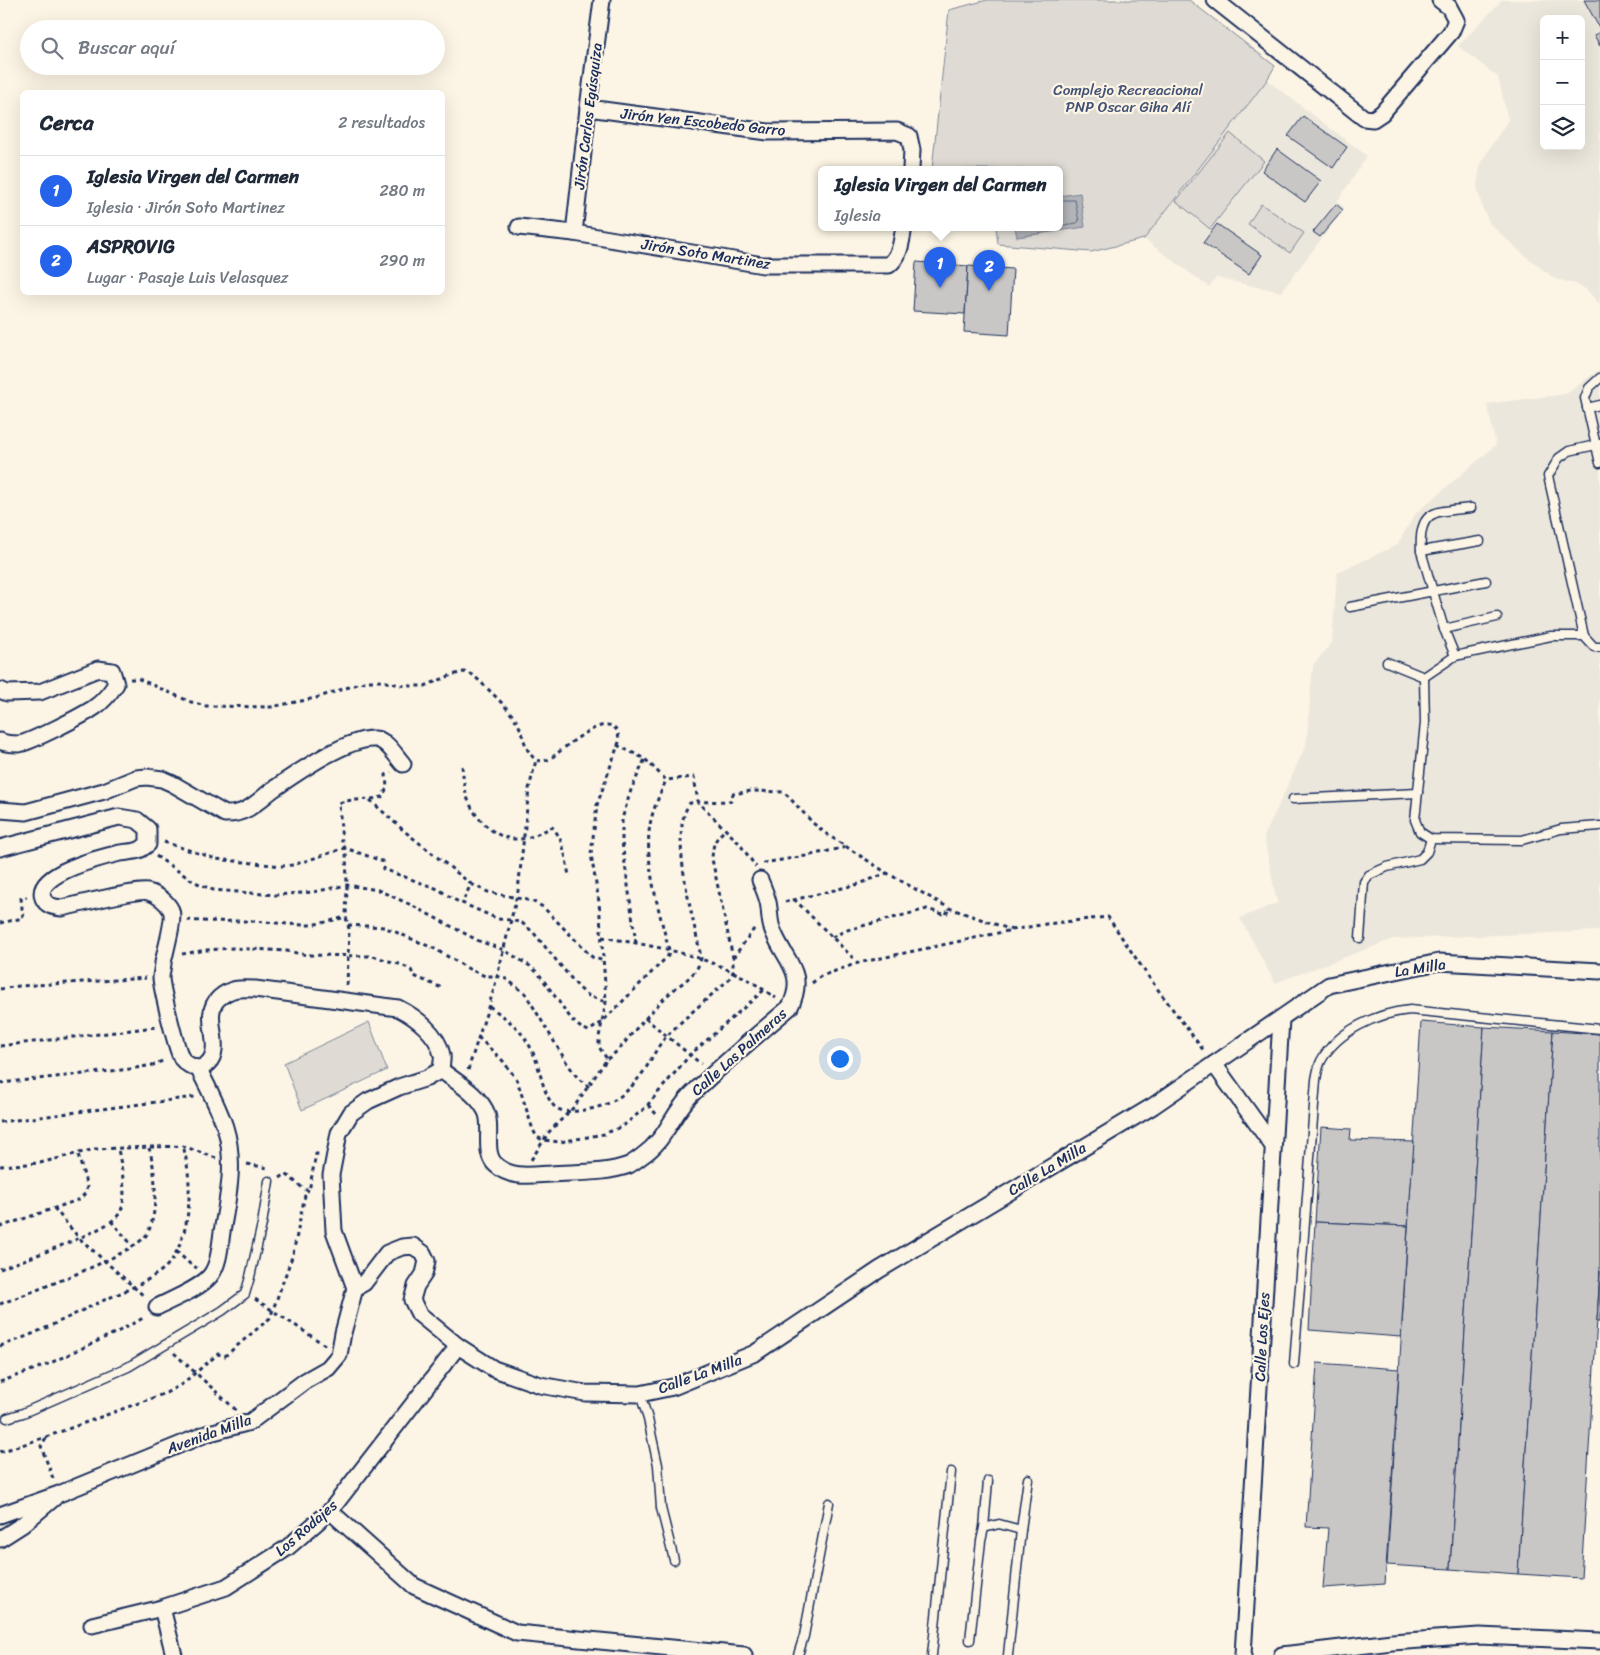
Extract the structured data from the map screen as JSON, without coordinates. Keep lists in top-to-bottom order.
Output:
{
  "streets": {
    "street": [
      "Jirón Carlos Egúsquiza",
      "Jirón Yen Escobedo Garro",
      "Jirón Soto Martinez",
      "La Milla",
      "Calle Las Palmeras",
      "Calle La Milla",
      "Calle Los Ejes",
      "Avenida Milla",
      "Los Rodajes"
    ]
  },
  "crossings": [
    ["Jirón Carlos Egúsquiza", "Jirón Yen Escobedo Garro"],
    ["Jirón Carlos Egúsquiza", "Jirón Soto Martinez"],
    ["La Milla", "Calle La Milla"],
    ["La Milla", "Calle Los Ejes"],
    ["Calle La Milla", "Calle Los Ejes"],
    ["Calle La Milla", "Los Rodajes"]
  ],
  "parks": ["Complejo Recreacional PNP Oscar Giha Alí"],
  "page": {
    "map_buttons": ["+", "−"],
    "search": "Buscar aquí",
    "heading": ["Cerca", "2 resultados"],
    "list": [
      {
        "mark": "1",
        "name": "Iglesia Virgen del Carmen",
        "note": "Iglesia · Jirón Soto Martinez",
        "value": "280 m"
      },
      {
        "mark": "2",
        "name": "ASPROVIG",
        "note": "Lugar · Pasaje Luis Velasquez",
        "value": "290 m"
      }
    ],
    "popup": ["Iglesia Virgen del Carmen", "Iglesia"],
    "pins": ["1", "2"]
  }
}
